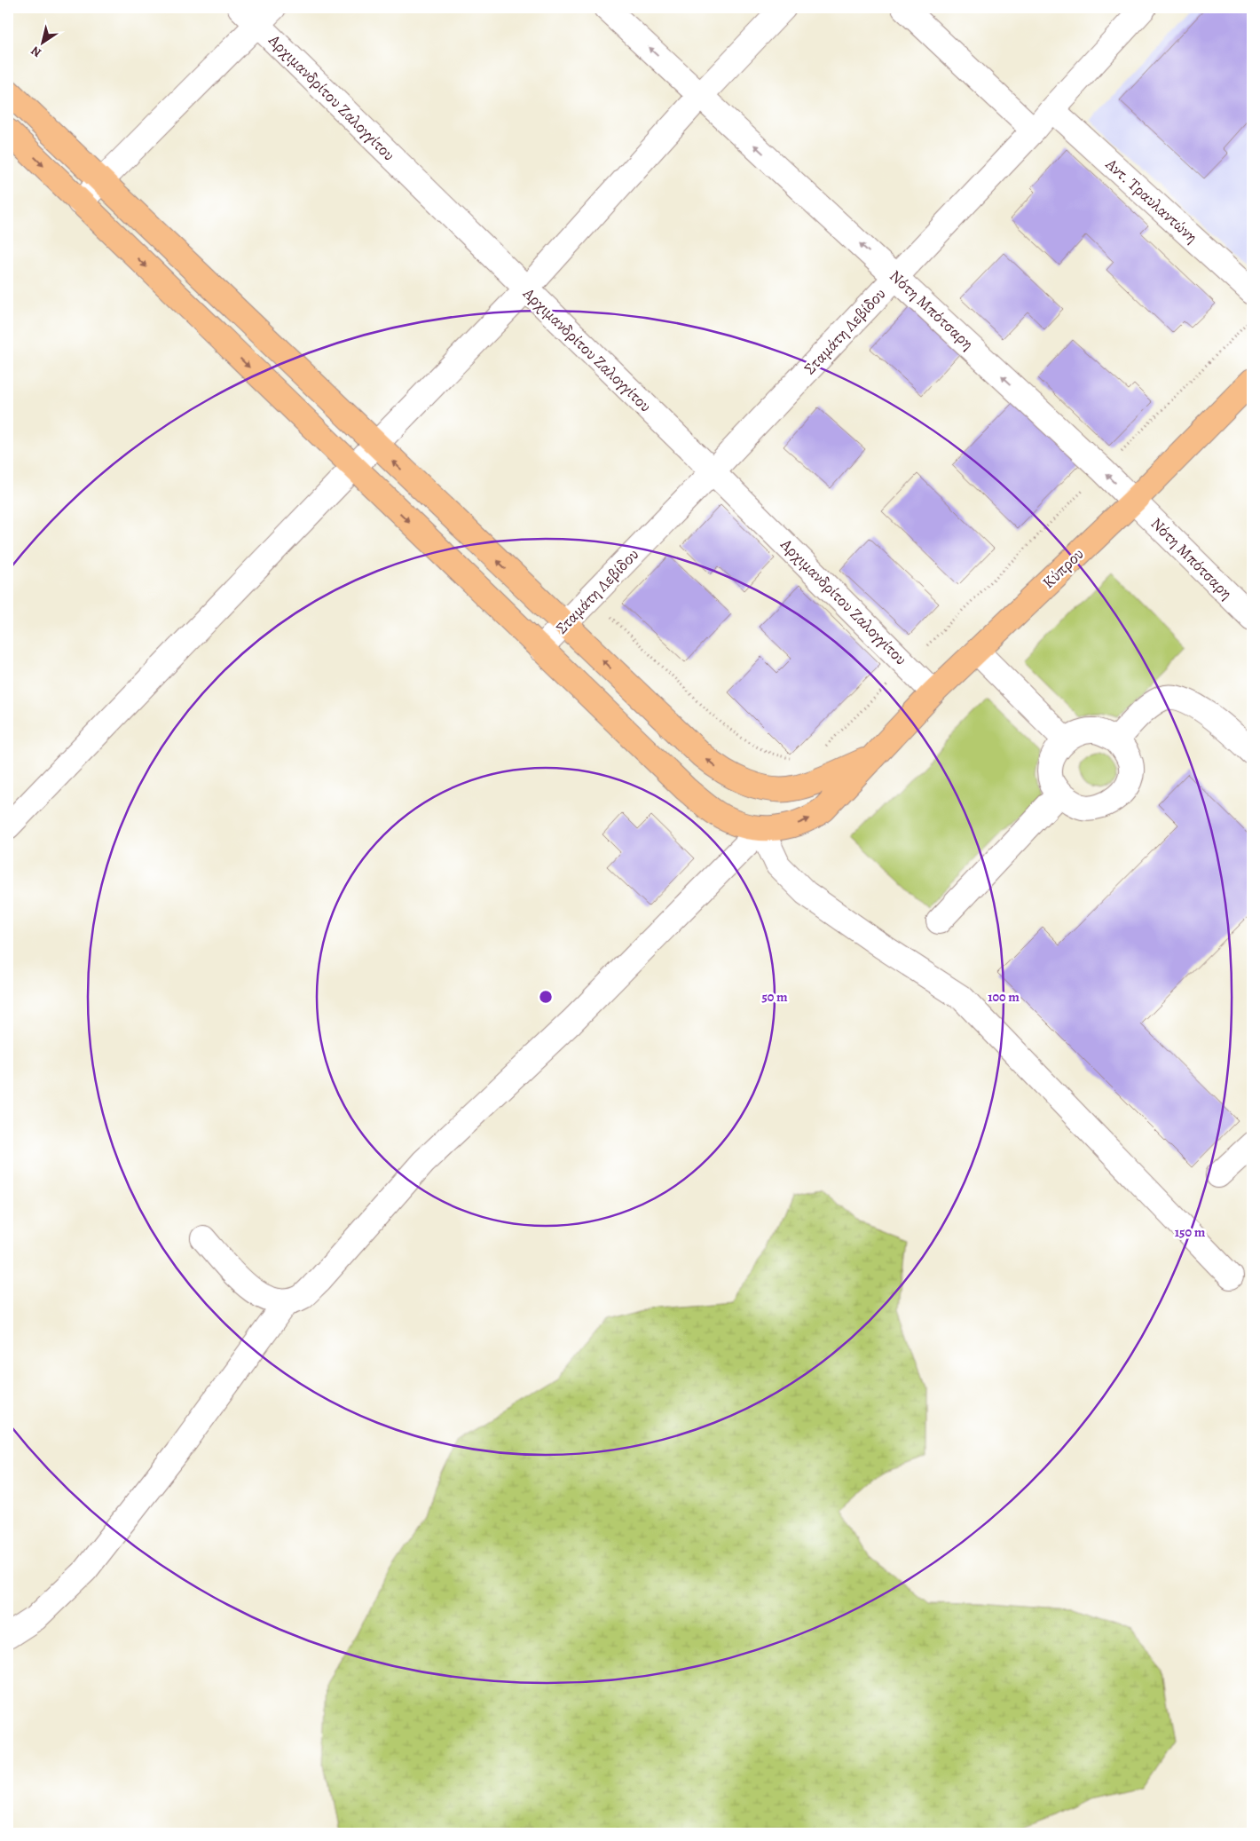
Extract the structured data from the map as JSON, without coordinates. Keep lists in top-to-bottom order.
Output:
{
  "streets": {
    "main road": ["Κύπρου"],
    "street": [
      "Αρχιμανδρίτου Ζαλογγίτου",
      "Αντ. Τραυλαντώνη",
      "Νότη Μπότσαρη",
      "Σταμάτη Λεβίδου"
    ]
  },
  "crossings": [
    ["Αρχιμανδρίτου Ζαλογγίτου", "Σταμάτη Λεβίδου"],
    ["Αρχιμανδρίτου Ζαλογγίτου", "Κύπρου"],
    ["Αντ. Τραυλαντώνη", "Σταμάτη Λεβίδου"],
    ["Νότη Μπότσαρη", "Σταμάτη Λεβίδου"],
    ["Νότη Μπότσαρη", "Κύπρου"],
    ["Σταμάτη Λεβίδου", "Κύπρου"]
  ],
  "one_way": ["Νότη Μπότσαρη"],
  "north": "bottom left",
  "rings": ["50 m", "100 m", "150 m"]
}
